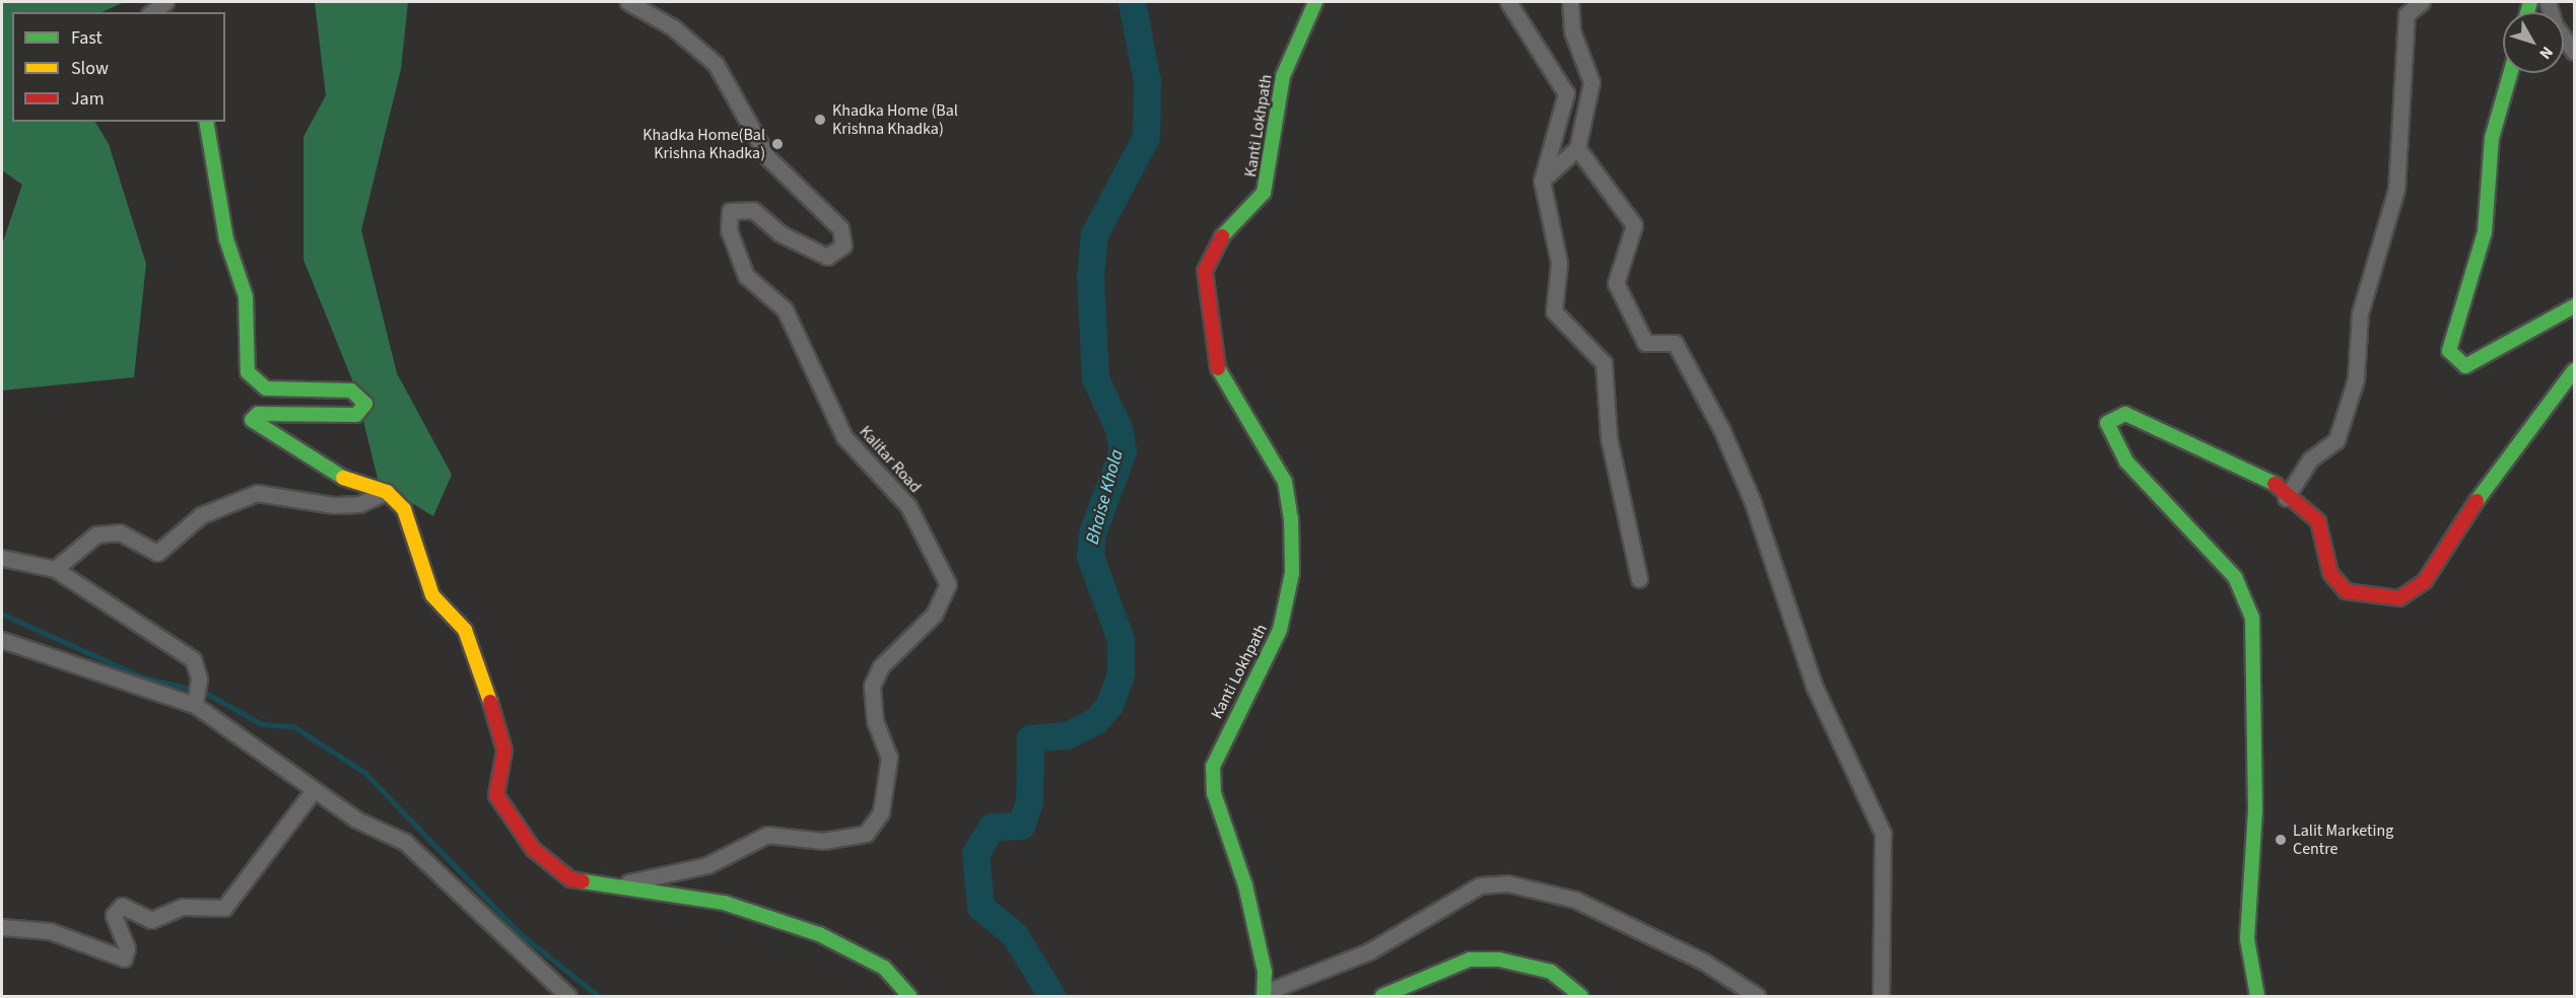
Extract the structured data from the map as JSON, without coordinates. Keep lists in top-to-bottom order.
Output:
{
  "streets": {
    "street": ["Kanti Lokhpath", "Kalitar Road"]
  },
  "water": ["Bhaise Khola"],
  "places": ["Khadka Home (Bal Krishna Khadka)", "Khadka Home(Bal Krishna Khadka)", "Lalit Marketing Centre"],
  "legend": ["Fast", "Slow", "Jam"],
  "north": "bottom right"
}
